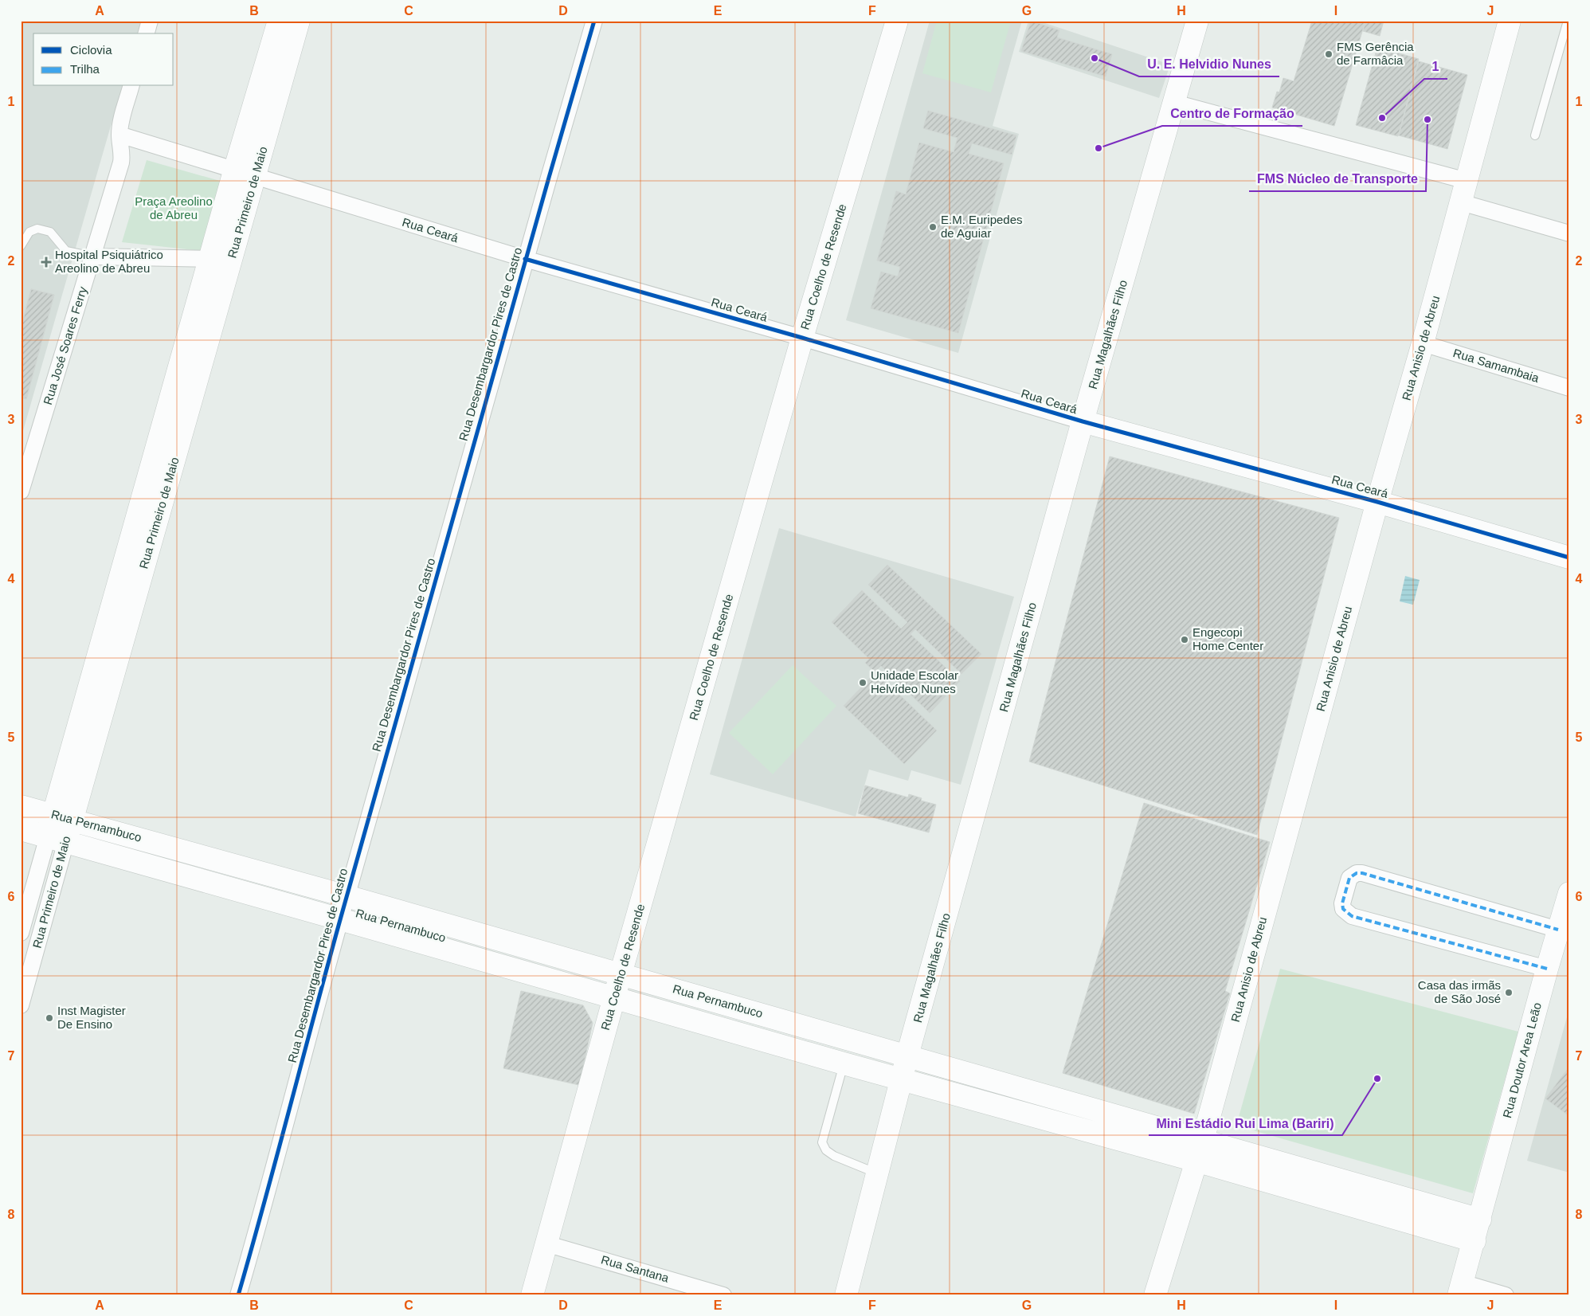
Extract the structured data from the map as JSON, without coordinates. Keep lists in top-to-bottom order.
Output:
{
  "streets": {
    "main road": [
      "Rua Primeiro de Maio",
      "Rua Ceará",
      "Rua Coelho de Resende",
      "Rua Magalhães Filho",
      "Rua Anisio de Abreu",
      "Rua Pernambuco",
      "Rua Doutor Area Leão"
    ],
    "street": [
      "Rua Desembargardor Pires de Castro",
      "Rua José Soares Ferry",
      "Rua Samambaia",
      "Rua Santana"
    ]
  },
  "crossings": [
    ["Rua Primeiro de Maio", "Rua Ceará"],
    ["Rua Primeiro de Maio", "Rua Pernambuco"],
    ["Rua Ceará", "Rua Coelho de Resende"],
    ["Rua Ceará", "Rua Magalhães Filho"],
    ["Rua Ceará", "Rua Desembargardor Pires de Castro"],
    ["Rua Ceará", "Rua José Soares Ferry"],
    ["Rua Ceará", "Rua Anisio de Abreu"],
    ["Rua Coelho de Resende", "Rua Pernambuco"],
    ["Rua Coelho de Resende", "Rua Santana"],
    ["Rua Magalhães Filho", "Rua Pernambuco"],
    ["Rua Desembargardor Pires de Castro", "Rua Pernambuco"],
    ["Rua Anisio de Abreu", "Rua Samambaia"],
    ["Rua Anisio de Abreu", "Rua Pernambuco"],
    ["Rua Pernambuco", "Rua Doutor Area Leão"]
  ],
  "parks": ["Praça Areolino de Abreu"],
  "places": {
    "other": [
      "FMS Gerência de Farmâcia",
      "U. E. Helvidio Nunes",
      "1",
      "FMS Núcleo de Transporte",
      "Centro de Formação",
      "E.M. Euripedes de Aguiar",
      "Engecopi Home Center",
      "Unidade Escolar Helvídeo Nunes",
      "Casa das irmãs de São José",
      "Inst Magister De Ensino",
      "Mini Estádio Rui Lima (Bariri)"
    ],
    "health": ["Hospital Psiquiátrico Areolino de Abreu"]
  },
  "legend": ["Ciclovia", "Trilha"],
  "grid": {
    "columns": [
      "A",
      "B",
      "C",
      "D",
      "E",
      "F",
      "G",
      "H",
      "I",
      "J"
    ],
    "rows": [
      "1",
      "2",
      "3",
      "4",
      "5",
      "6",
      "7",
      "8"
    ]
  }
}
